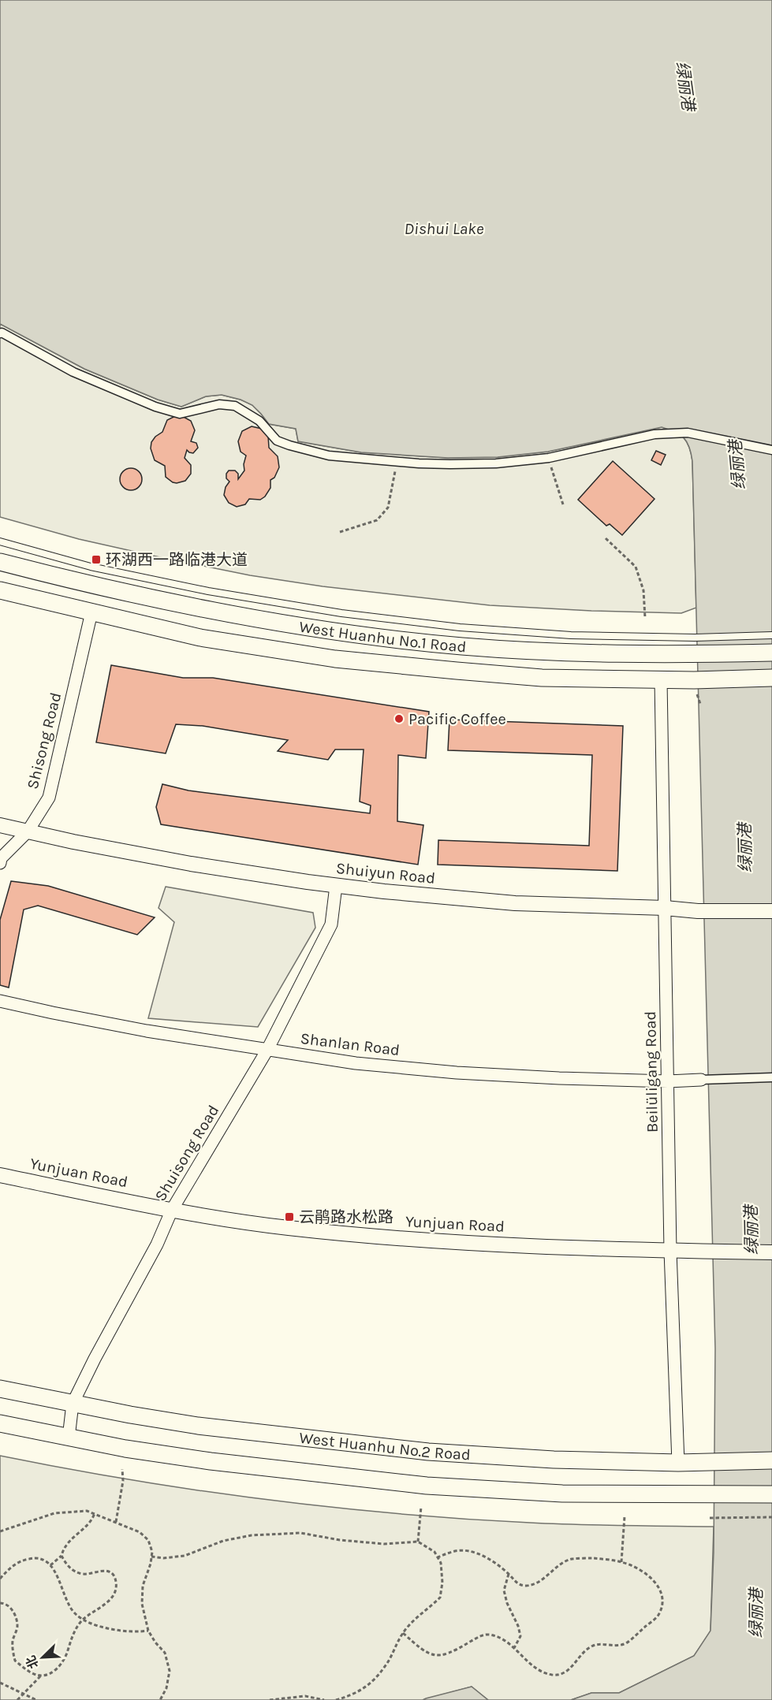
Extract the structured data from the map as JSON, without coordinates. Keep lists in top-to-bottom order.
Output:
{
  "streets": {
    "main road": ["West Huanhu No.1 Road", "West Huanhu No.2 Road"],
    "street": [
      "Shisong Road",
      "Shuiyun Road",
      "Shanlan Road",
      "Beilüligang Road",
      "Shuisong Road",
      "Yunjuan Road"
    ]
  },
  "crossings": [
    ["West Huanhu No.1 Road", "Shisong Road"],
    ["West Huanhu No.1 Road", "Beilüligang Road"],
    ["Shisong Road", "Shuiyun Road"],
    ["Shuiyun Road", "Beilüligang Road"],
    ["Shuiyun Road", "Shuisong Road"],
    ["Shanlan Road", "Beilüligang Road"],
    ["Shanlan Road", "Shuisong Road"],
    ["Beilüligang Road", "Yunjuan Road"],
    ["Beilüligang Road", "West Huanhu No.2 Road"],
    ["Shuisong Road", "Yunjuan Road"],
    ["Shuisong Road", "West Huanhu No.2 Road"]
  ],
  "water": ["绿丽港", "Dishui Lake"],
  "places": {
    "transit": ["环湖西一路临港大道", "云鹃路水松路"],
    "other": ["Pacific Coffee"]
  },
  "north": "bottom left"
}
